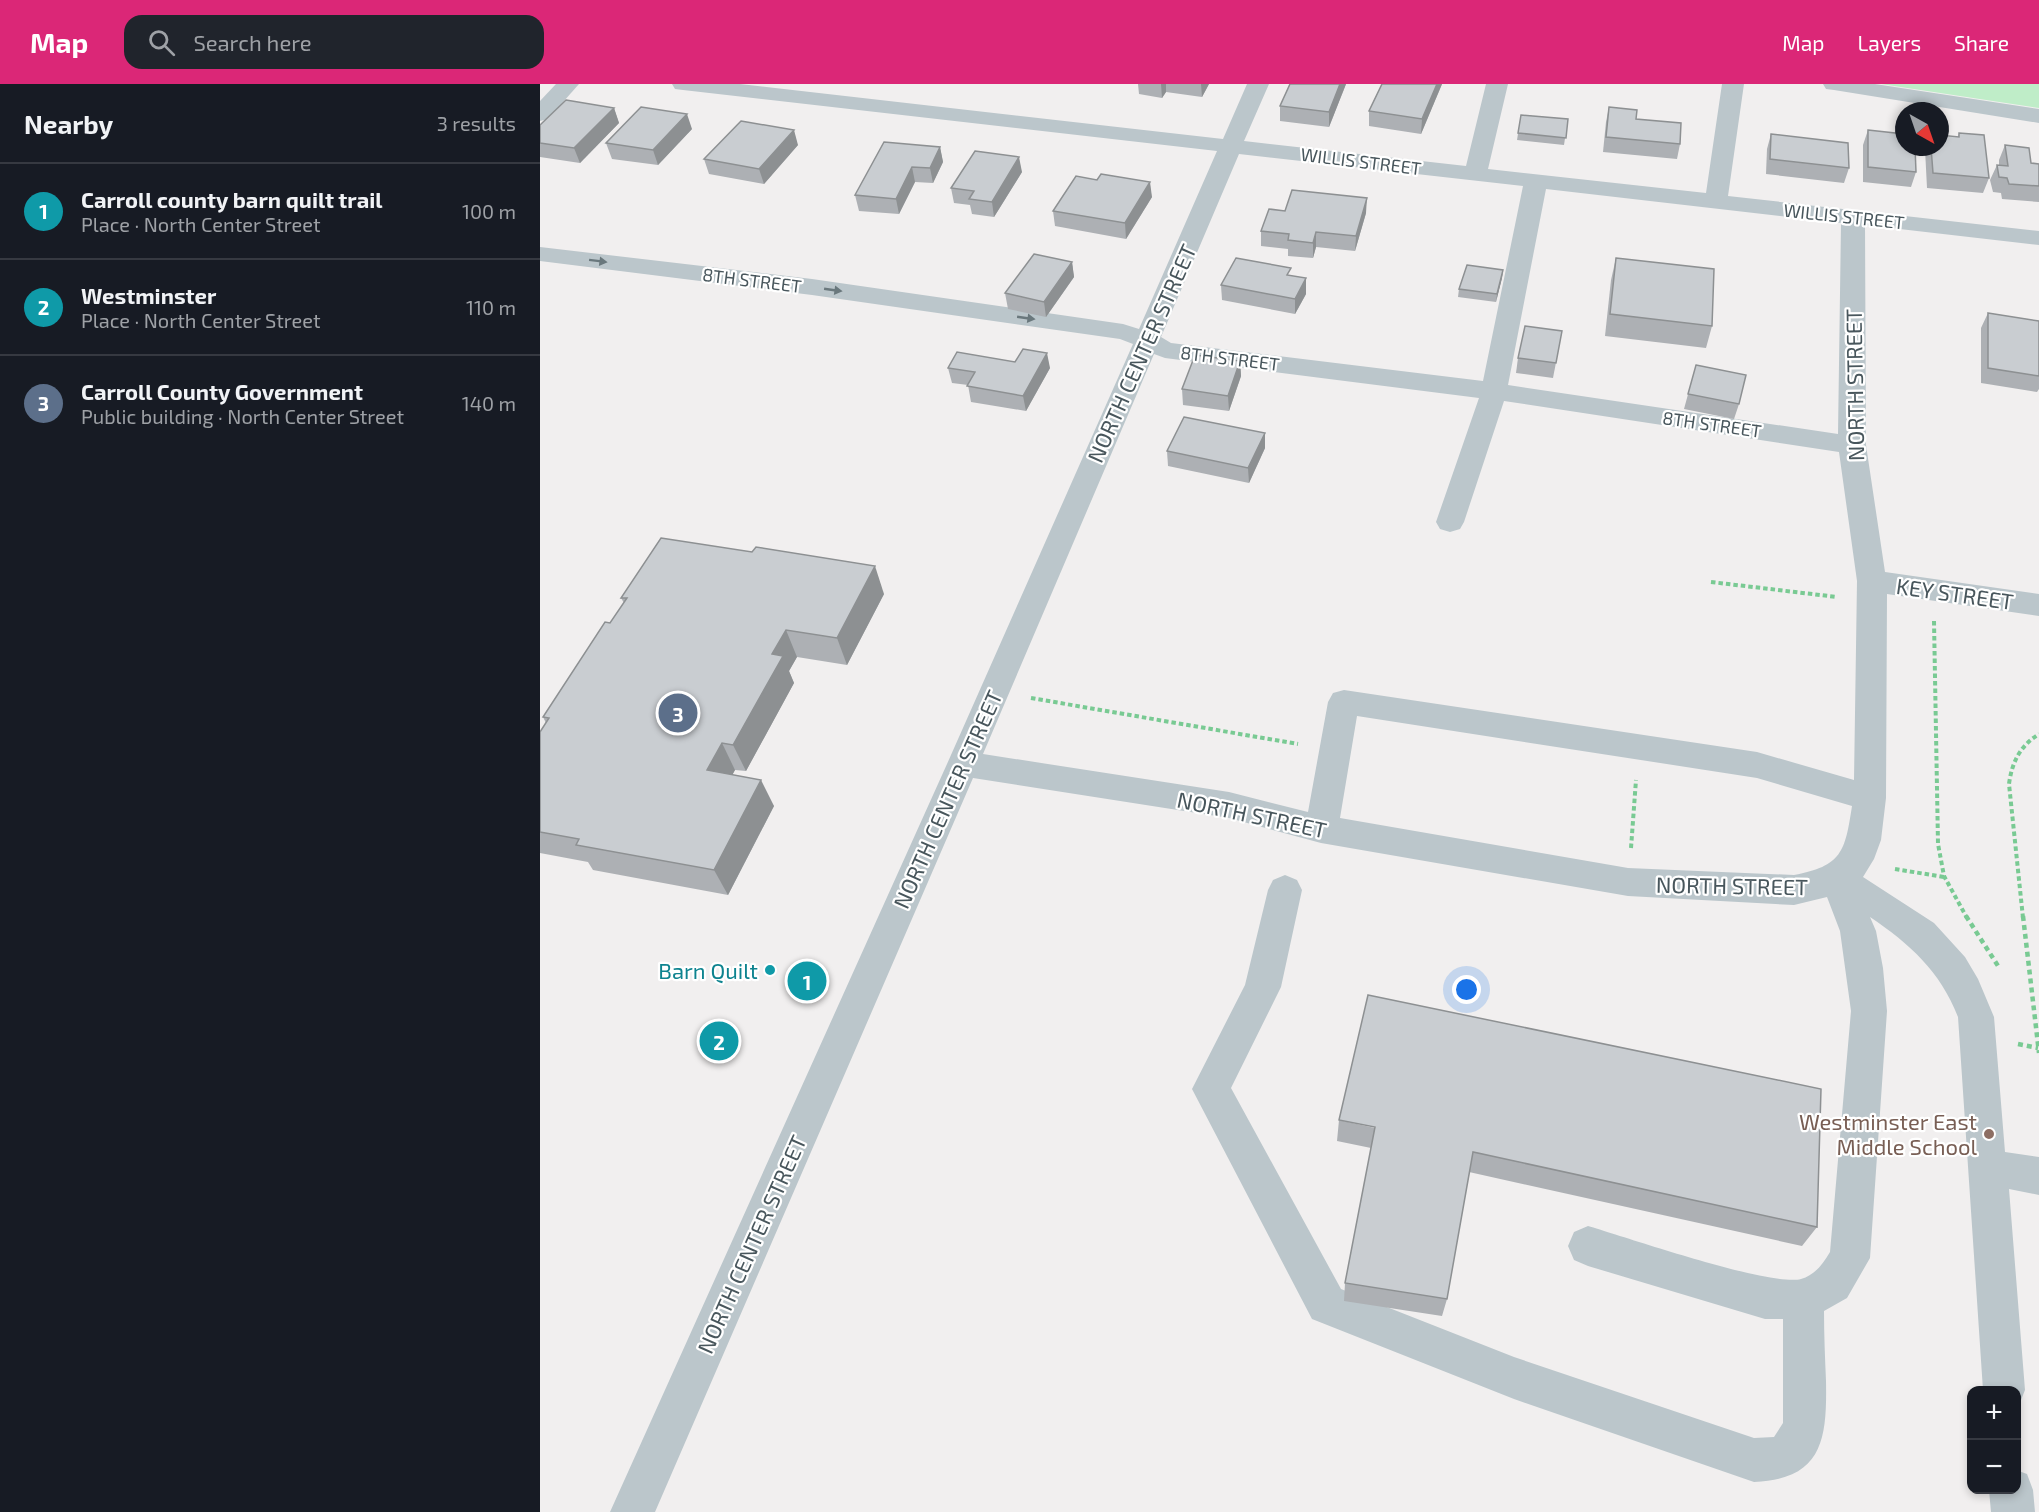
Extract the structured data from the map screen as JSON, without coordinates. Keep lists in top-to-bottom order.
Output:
{
  "streets": {
    "street": [
      "WILLIS STREET",
      "8TH STREET",
      "NORTH CENTER STREET",
      "NORTH STREET",
      "KEY STREET"
    ]
  },
  "crossings": [
    ["WILLIS STREET", "NORTH CENTER STREET"],
    ["WILLIS STREET", "NORTH STREET"],
    ["8TH STREET", "NORTH CENTER STREET"],
    ["8TH STREET", "NORTH STREET"],
    ["NORTH CENTER STREET", "NORTH STREET"],
    ["NORTH STREET", "KEY STREET"]
  ],
  "one_way": ["8TH STREET"],
  "places": ["Barn Quilt", "Westminster East Middle School"],
  "north": "bottom right",
  "page": {
    "header": "Map",
    "search": "Search here",
    "nav": ["Map", "Layers", "Share"],
    "heading": ["Nearby", "3 results"],
    "list": [
      {
        "mark": "1",
        "name": "Carroll county barn quilt trail",
        "note": "Place · North Center Street",
        "value": "100 m"
      },
      {
        "mark": "2",
        "name": "Westminster",
        "note": "Place · North Center Street",
        "value": "110 m"
      },
      {
        "mark": "3",
        "name": "Carroll County Government",
        "note": "Public building · North Center Street",
        "value": "140 m"
      }
    ],
    "pins": ["3", "1", "2"],
    "map_buttons": ["+", "−"]
  }
}
